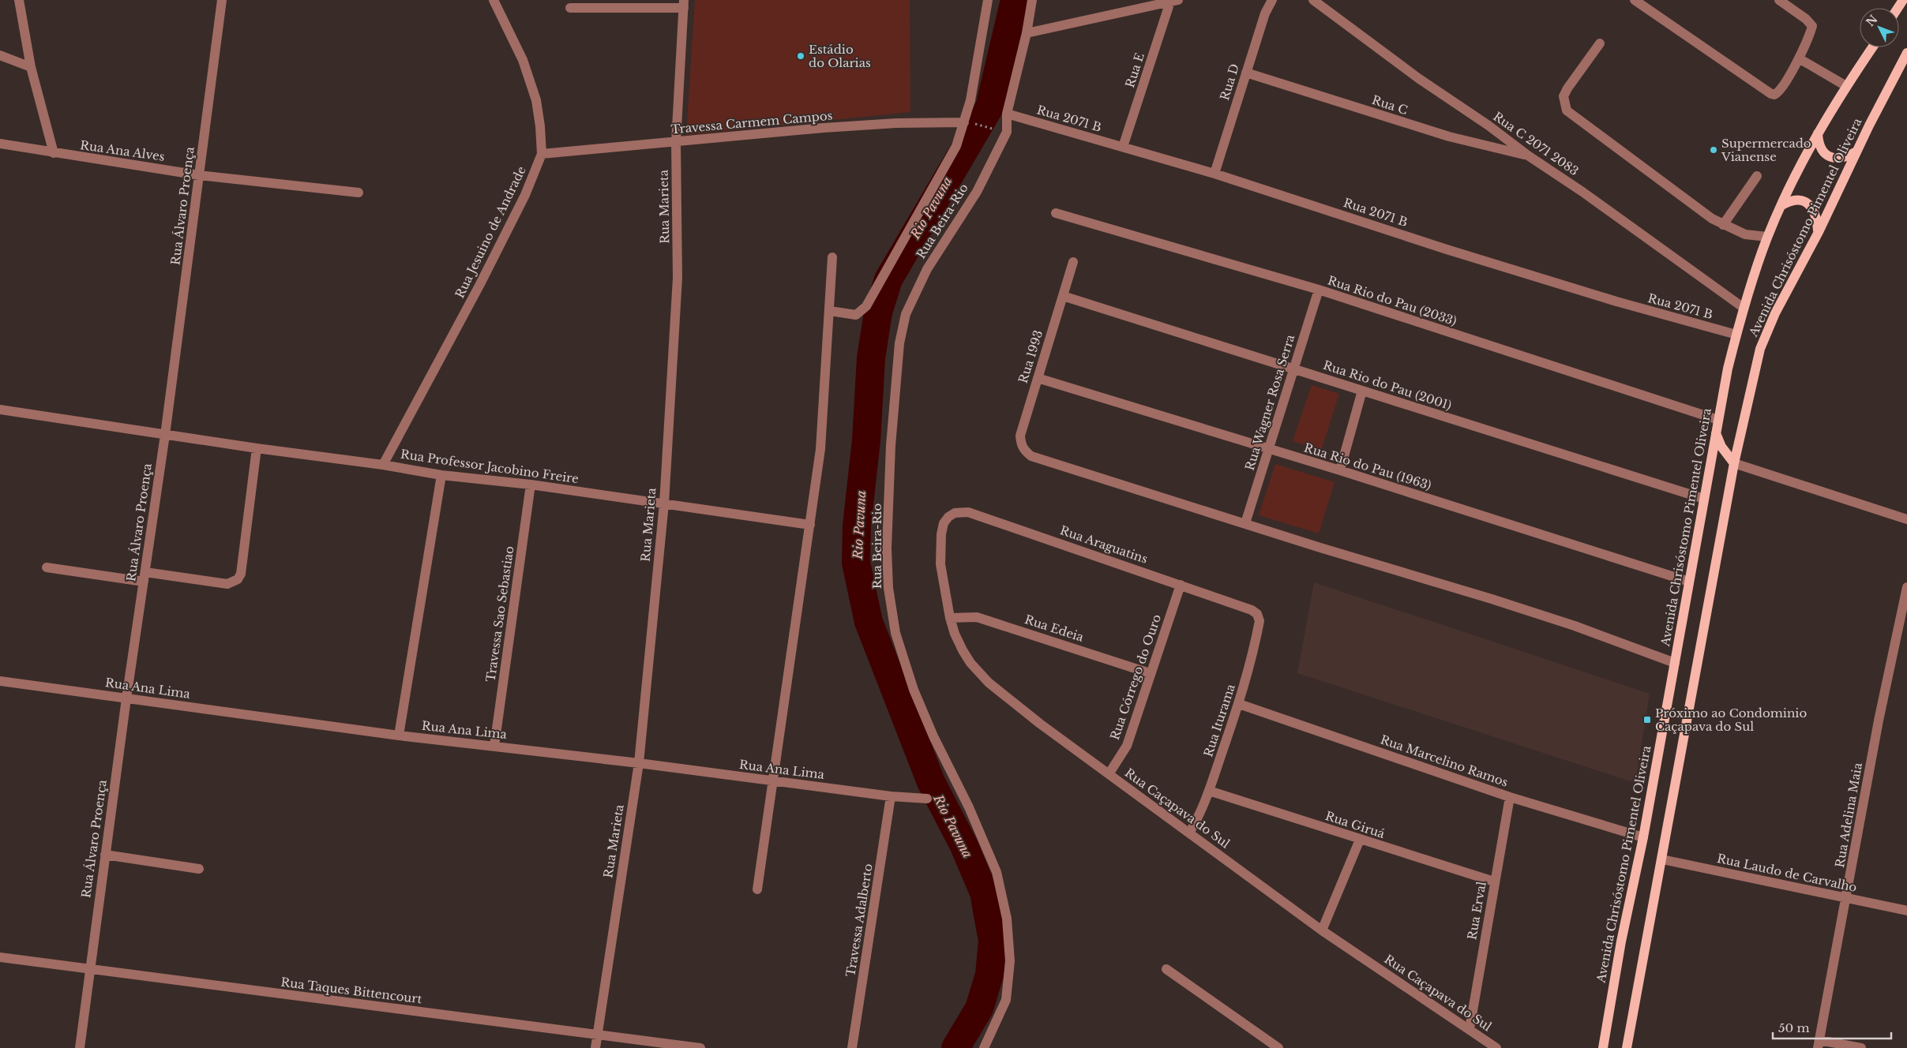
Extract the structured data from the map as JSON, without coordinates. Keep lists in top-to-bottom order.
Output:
{
  "streets": {
    "main road": ["Avenida Chrisóstomo Pimentel Oliveira"],
    "street": [
      "Rua E",
      "Rua D",
      "Rua C",
      "Rua 2071 B",
      "Travessa Carmem Campos",
      "Rua C 2071 2083",
      "Rua Ana Alves",
      "Rua Álvaro Proença",
      "Rua Marieta",
      "Rua Beira-Rio",
      "Rua Jesuino de Andrade",
      "Rua Rio do Pau (2033)",
      "Rua 1993",
      "Rua Rio do Pau (2001)",
      "Rua Wagner Rosa Serra",
      "Rua Professor Jacobino Freire",
      "Rua Rio do Pau (1963)",
      "Rua Araguatins",
      "Travessa Sao Sebastiao",
      "Rua Edeia",
      "Rua Córrego do Ouro",
      "Rua Ana Lima",
      "Rua Iturama",
      "Rua Marcelino Ramos",
      "Rua Caçapava do Sul",
      "Rua Adelina Maia",
      "Rua Giruá",
      "Rua Laudo de Carvalho",
      "Rua Erval",
      "Travessa Adalberto",
      "Rua Taques Bittencourt"
    ]
  },
  "crossings": [
    ["Rua E", "Rua 2071 B"],
    ["Rua D", "Rua C"],
    ["Rua D", "Rua 2071 B"],
    ["Rua C", "Rua C 2071 2083"],
    ["Rua 2071 B", "Rua Beira-Rio"],
    ["Rua 2071 B", "Avenida Chrisóstomo Pimentel Oliveira"],
    ["Travessa Carmem Campos", "Rua Marieta"],
    ["Travessa Carmem Campos", "Rua Jesuino de Andrade"],
    ["Rua C 2071 2083", "Avenida Chrisóstomo Pimentel Oliveira"],
    ["Rua Ana Alves", "Rua Álvaro Proença"],
    ["Rua Álvaro Proença", "Rua Professor Jacobino Freire"],
    ["Rua Álvaro Proença", "Rua Ana Lima"],
    ["Rua Álvaro Proença", "Rua Taques Bittencourt"],
    ["Rua Marieta", "Rua Professor Jacobino Freire"],
    ["Rua Marieta", "Rua Ana Lima"],
    ["Rua Marieta", "Rua Taques Bittencourt"],
    ["Avenida Chrisóstomo Pimentel Oliveira", "Rua Rio do Pau (2033)"],
    ["Avenida Chrisóstomo Pimentel Oliveira", "Rua Rio do Pau (2001)"],
    ["Avenida Chrisóstomo Pimentel Oliveira", "Rua Rio do Pau (1963)"],
    ["Avenida Chrisóstomo Pimentel Oliveira", "Rua Marcelino Ramos"],
    ["Avenida Chrisóstomo Pimentel Oliveira", "Rua Laudo de Carvalho"],
    ["Rua Jesuino de Andrade", "Rua Professor Jacobino Freire"],
    ["Rua Rio do Pau (2033)", "Rua Wagner Rosa Serra"],
    ["Rua 1993", "Rua Rio do Pau (2001)"],
    ["Rua 1993", "Rua Wagner Rosa Serra"],
    ["Rua 1993", "Rua Rio do Pau (1963)"],
    ["Rua Rio do Pau (2001)", "Rua Wagner Rosa Serra"],
    ["Rua Wagner Rosa Serra", "Rua Rio do Pau (1963)"],
    ["Rua Professor Jacobino Freire", "Travessa Sao Sebastiao"],
    ["Rua Araguatins", "Rua Córrego do Ouro"],
    ["Rua Araguatins", "Rua Iturama"],
    ["Rua Araguatins", "Rua Caçapava do Sul"],
    ["Travessa Sao Sebastiao", "Rua Ana Lima"],
    ["Rua Edeia", "Rua Córrego do Ouro"],
    ["Rua Edeia", "Rua Caçapava do Sul"],
    ["Rua Córrego do Ouro", "Rua Caçapava do Sul"],
    ["Rua Ana Lima", "Travessa Adalberto"],
    ["Rua Iturama", "Rua Marcelino Ramos"],
    ["Rua Iturama", "Rua Caçapava do Sul"],
    ["Rua Iturama", "Rua Giruá"],
    ["Rua Marcelino Ramos", "Rua Erval"],
    ["Rua Caçapava do Sul", "Rua Erval"],
    ["Rua Adelina Maia", "Rua Laudo de Carvalho"],
    ["Rua Giruá", "Rua Erval"]
  ],
  "water": ["Rio Pavuna"],
  "places": {
    "other": ["Estádio do Olarias", "Supermercado Vianense"],
    "transit": ["Próximo ao Condominio Caçapava do Sul"]
  },
  "scale_bar": "50 m",
  "north": "top left"
}
